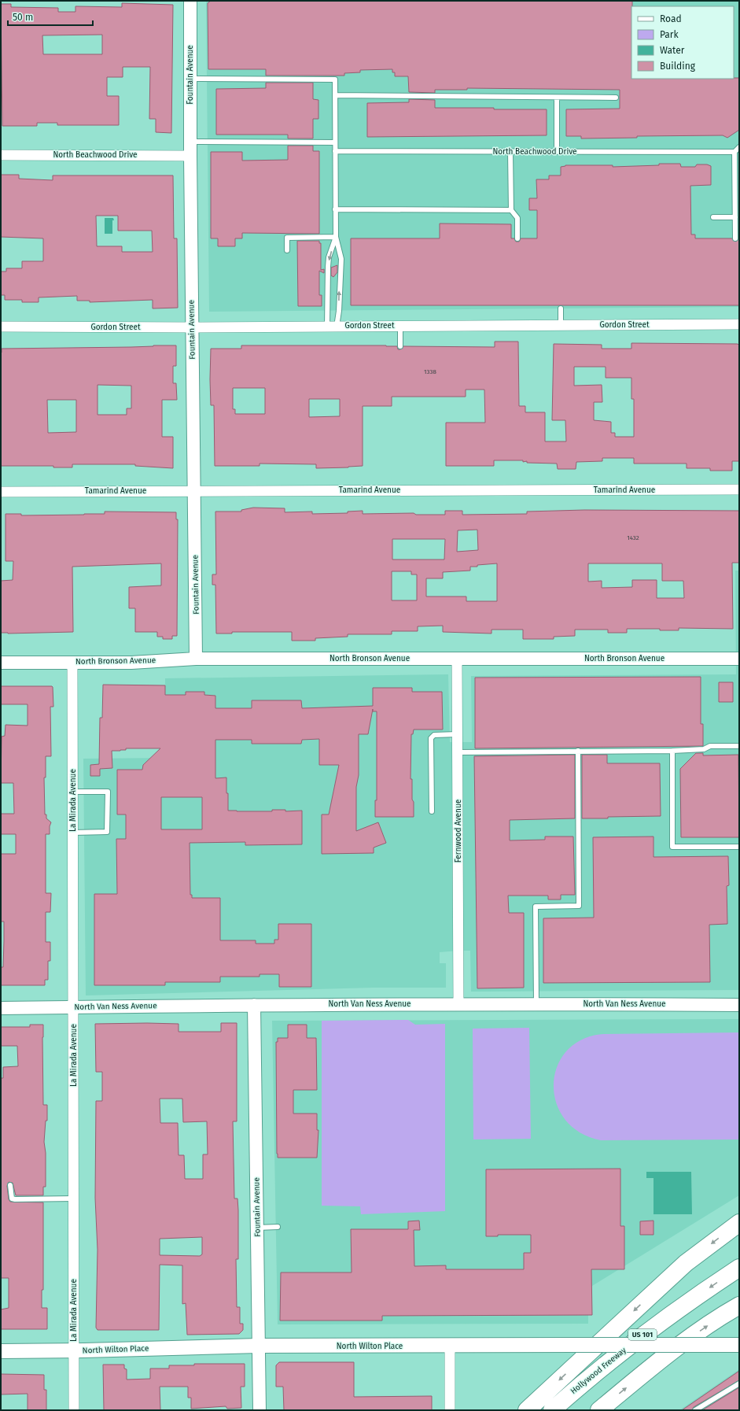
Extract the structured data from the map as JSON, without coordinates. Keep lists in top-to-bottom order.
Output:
{
  "streets": {
    "highway": ["US 101", "Hollywood Freeway"],
    "main road": ["North Wilton Place"],
    "street": [
      "Fountain Avenue",
      "North Beachwood Drive",
      "Gordon Street",
      "Tamarind Avenue",
      "North Bronson Avenue",
      "La Mirada Avenue",
      "Fernwood Avenue",
      "North Van Ness Avenue"
    ]
  },
  "crossings": [
    ["Fountain Avenue", "North Beachwood Drive"],
    ["Fountain Avenue", "Gordon Street"],
    ["Fountain Avenue", "Tamarind Avenue"],
    ["Fountain Avenue", "North Bronson Avenue"],
    ["Fountain Avenue", "North Van Ness Avenue"],
    ["Fountain Avenue", "North Wilton Place"],
    ["North Bronson Avenue", "La Mirada Avenue"],
    ["North Bronson Avenue", "Fernwood Avenue"],
    ["La Mirada Avenue", "North Van Ness Avenue"],
    ["La Mirada Avenue", "North Wilton Place"],
    ["Fernwood Avenue", "North Van Ness Avenue"]
  ],
  "house_numbers": ["1338", "1432"],
  "legend": [
    "Road",
    "Park",
    "Water",
    "Building"
  ],
  "scale_bar": "50 m"
}
